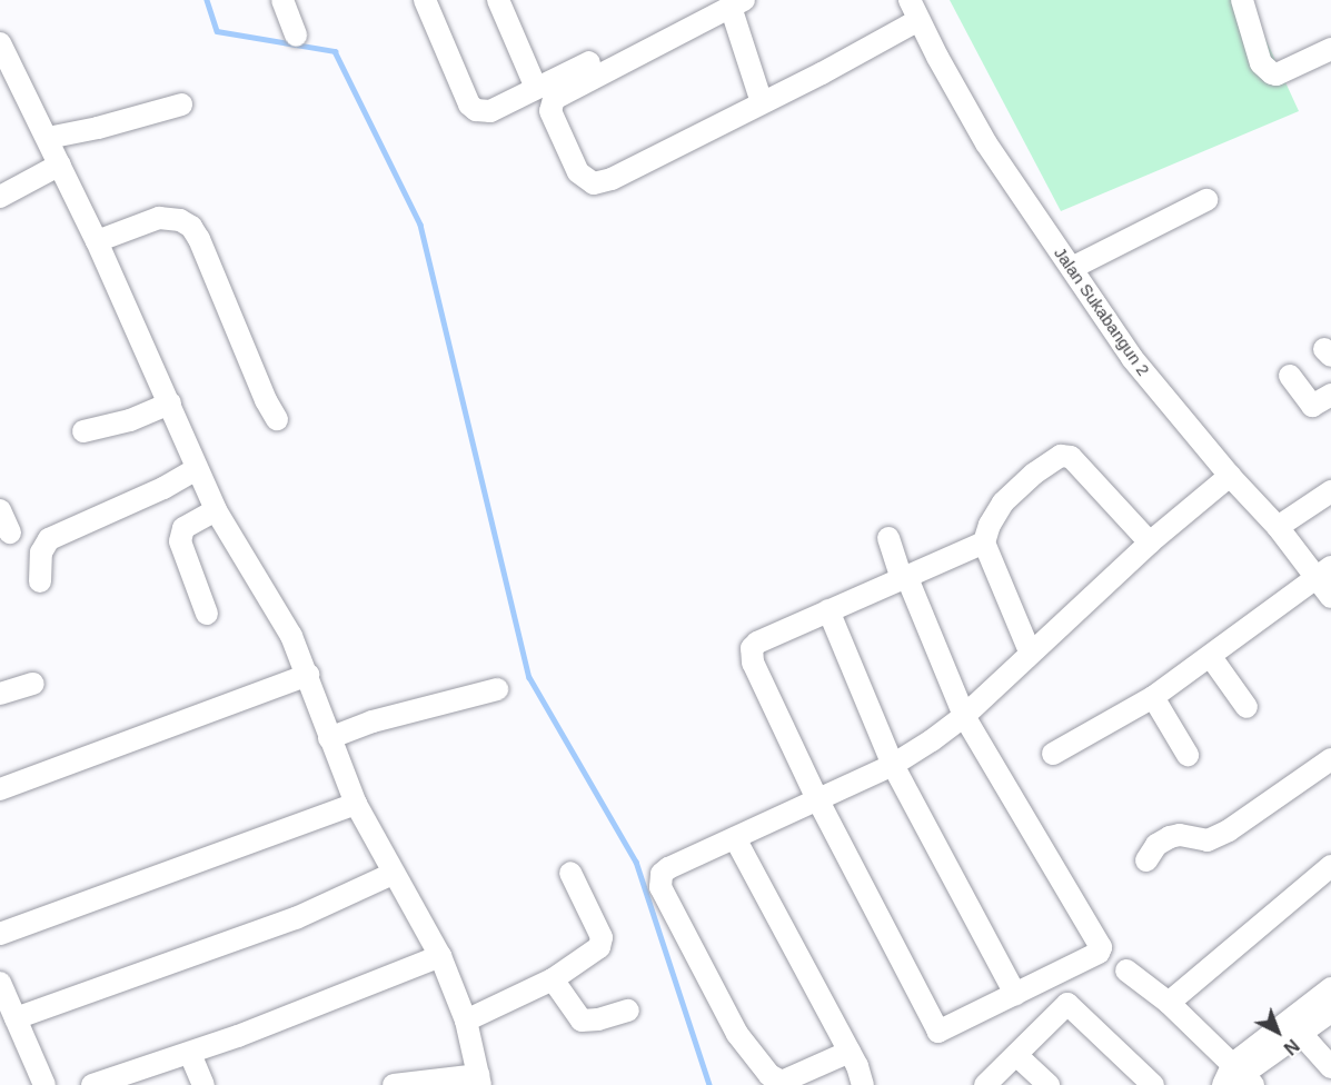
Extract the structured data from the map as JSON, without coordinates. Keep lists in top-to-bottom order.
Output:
{
  "streets": {
    "street": ["Jalan Sukabangun 2"]
  },
  "north": "bottom right"
}
